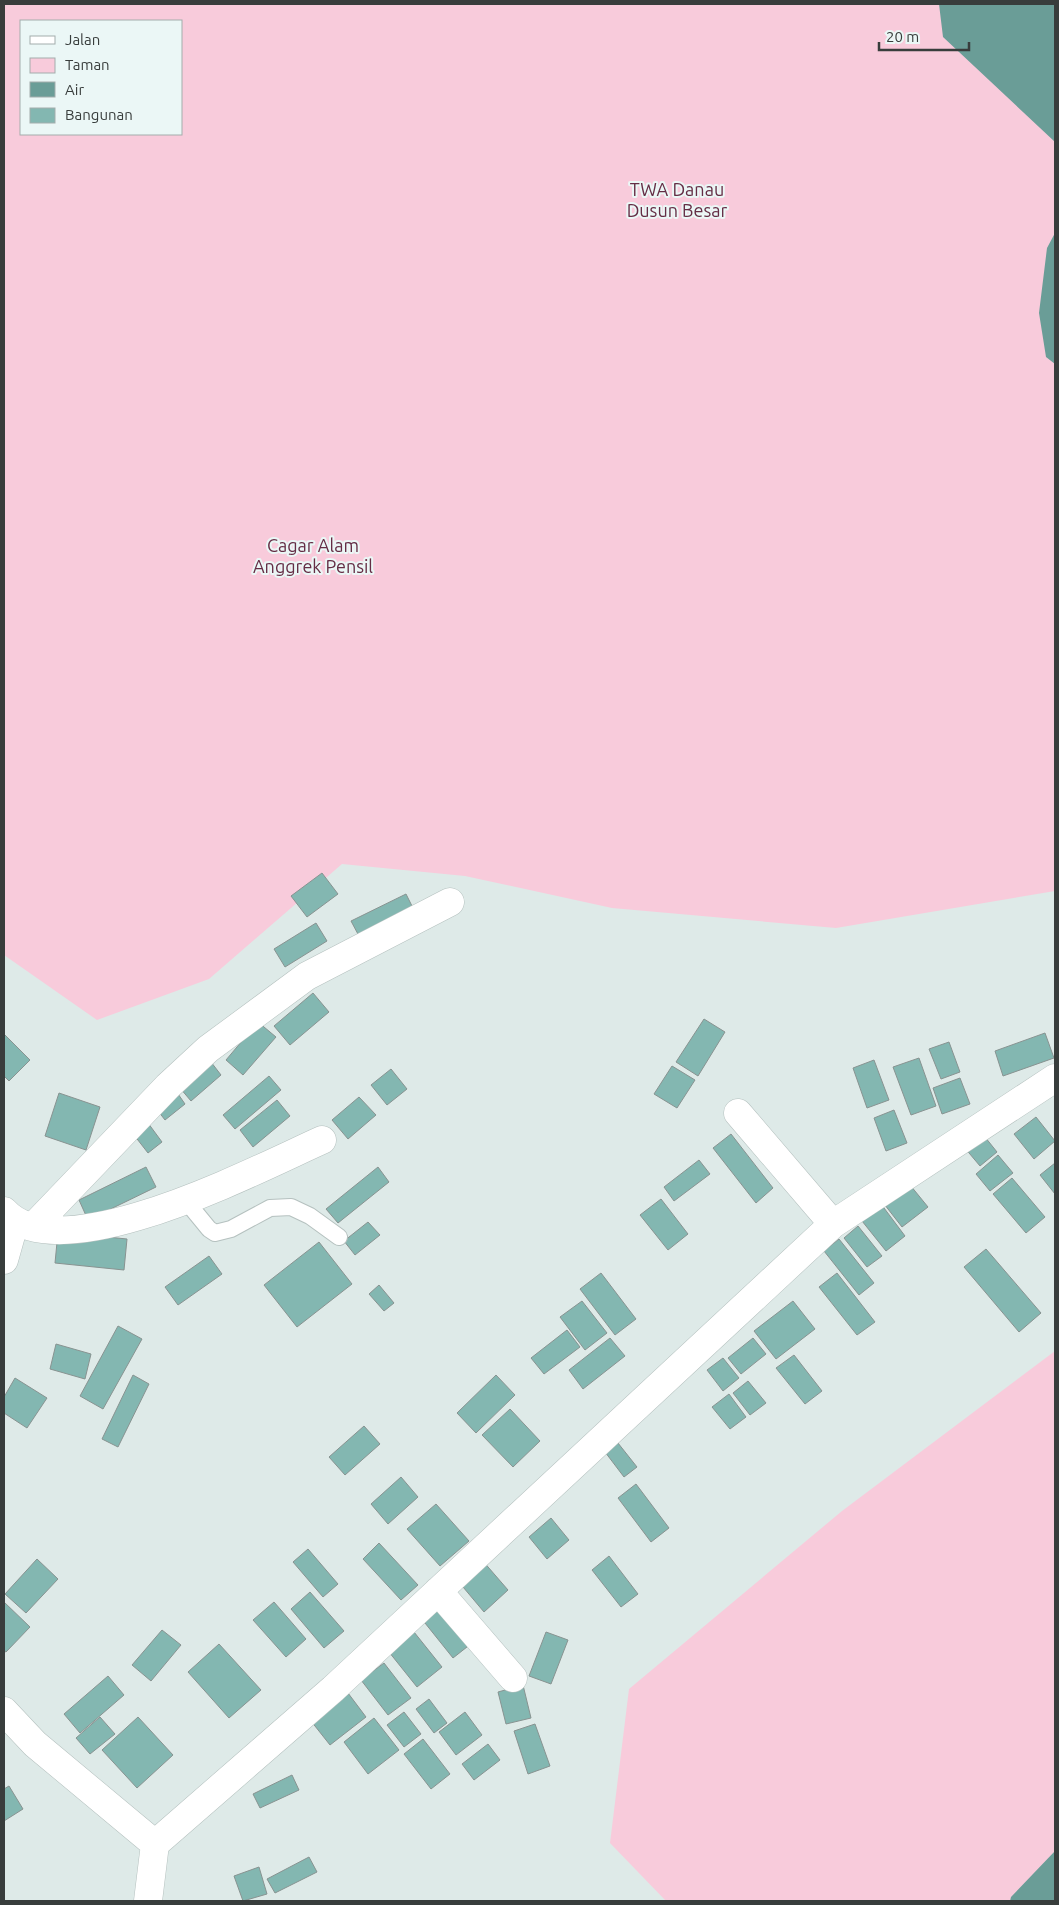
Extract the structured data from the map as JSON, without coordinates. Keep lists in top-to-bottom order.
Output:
{
  "parks": ["TWA Danau Dusun Besar", "Cagar Alam Anggrek Pensil"],
  "legend": [
    "Jalan",
    "Taman",
    "Air",
    "Bangunan"
  ],
  "scale_bar": "20 m"
}
